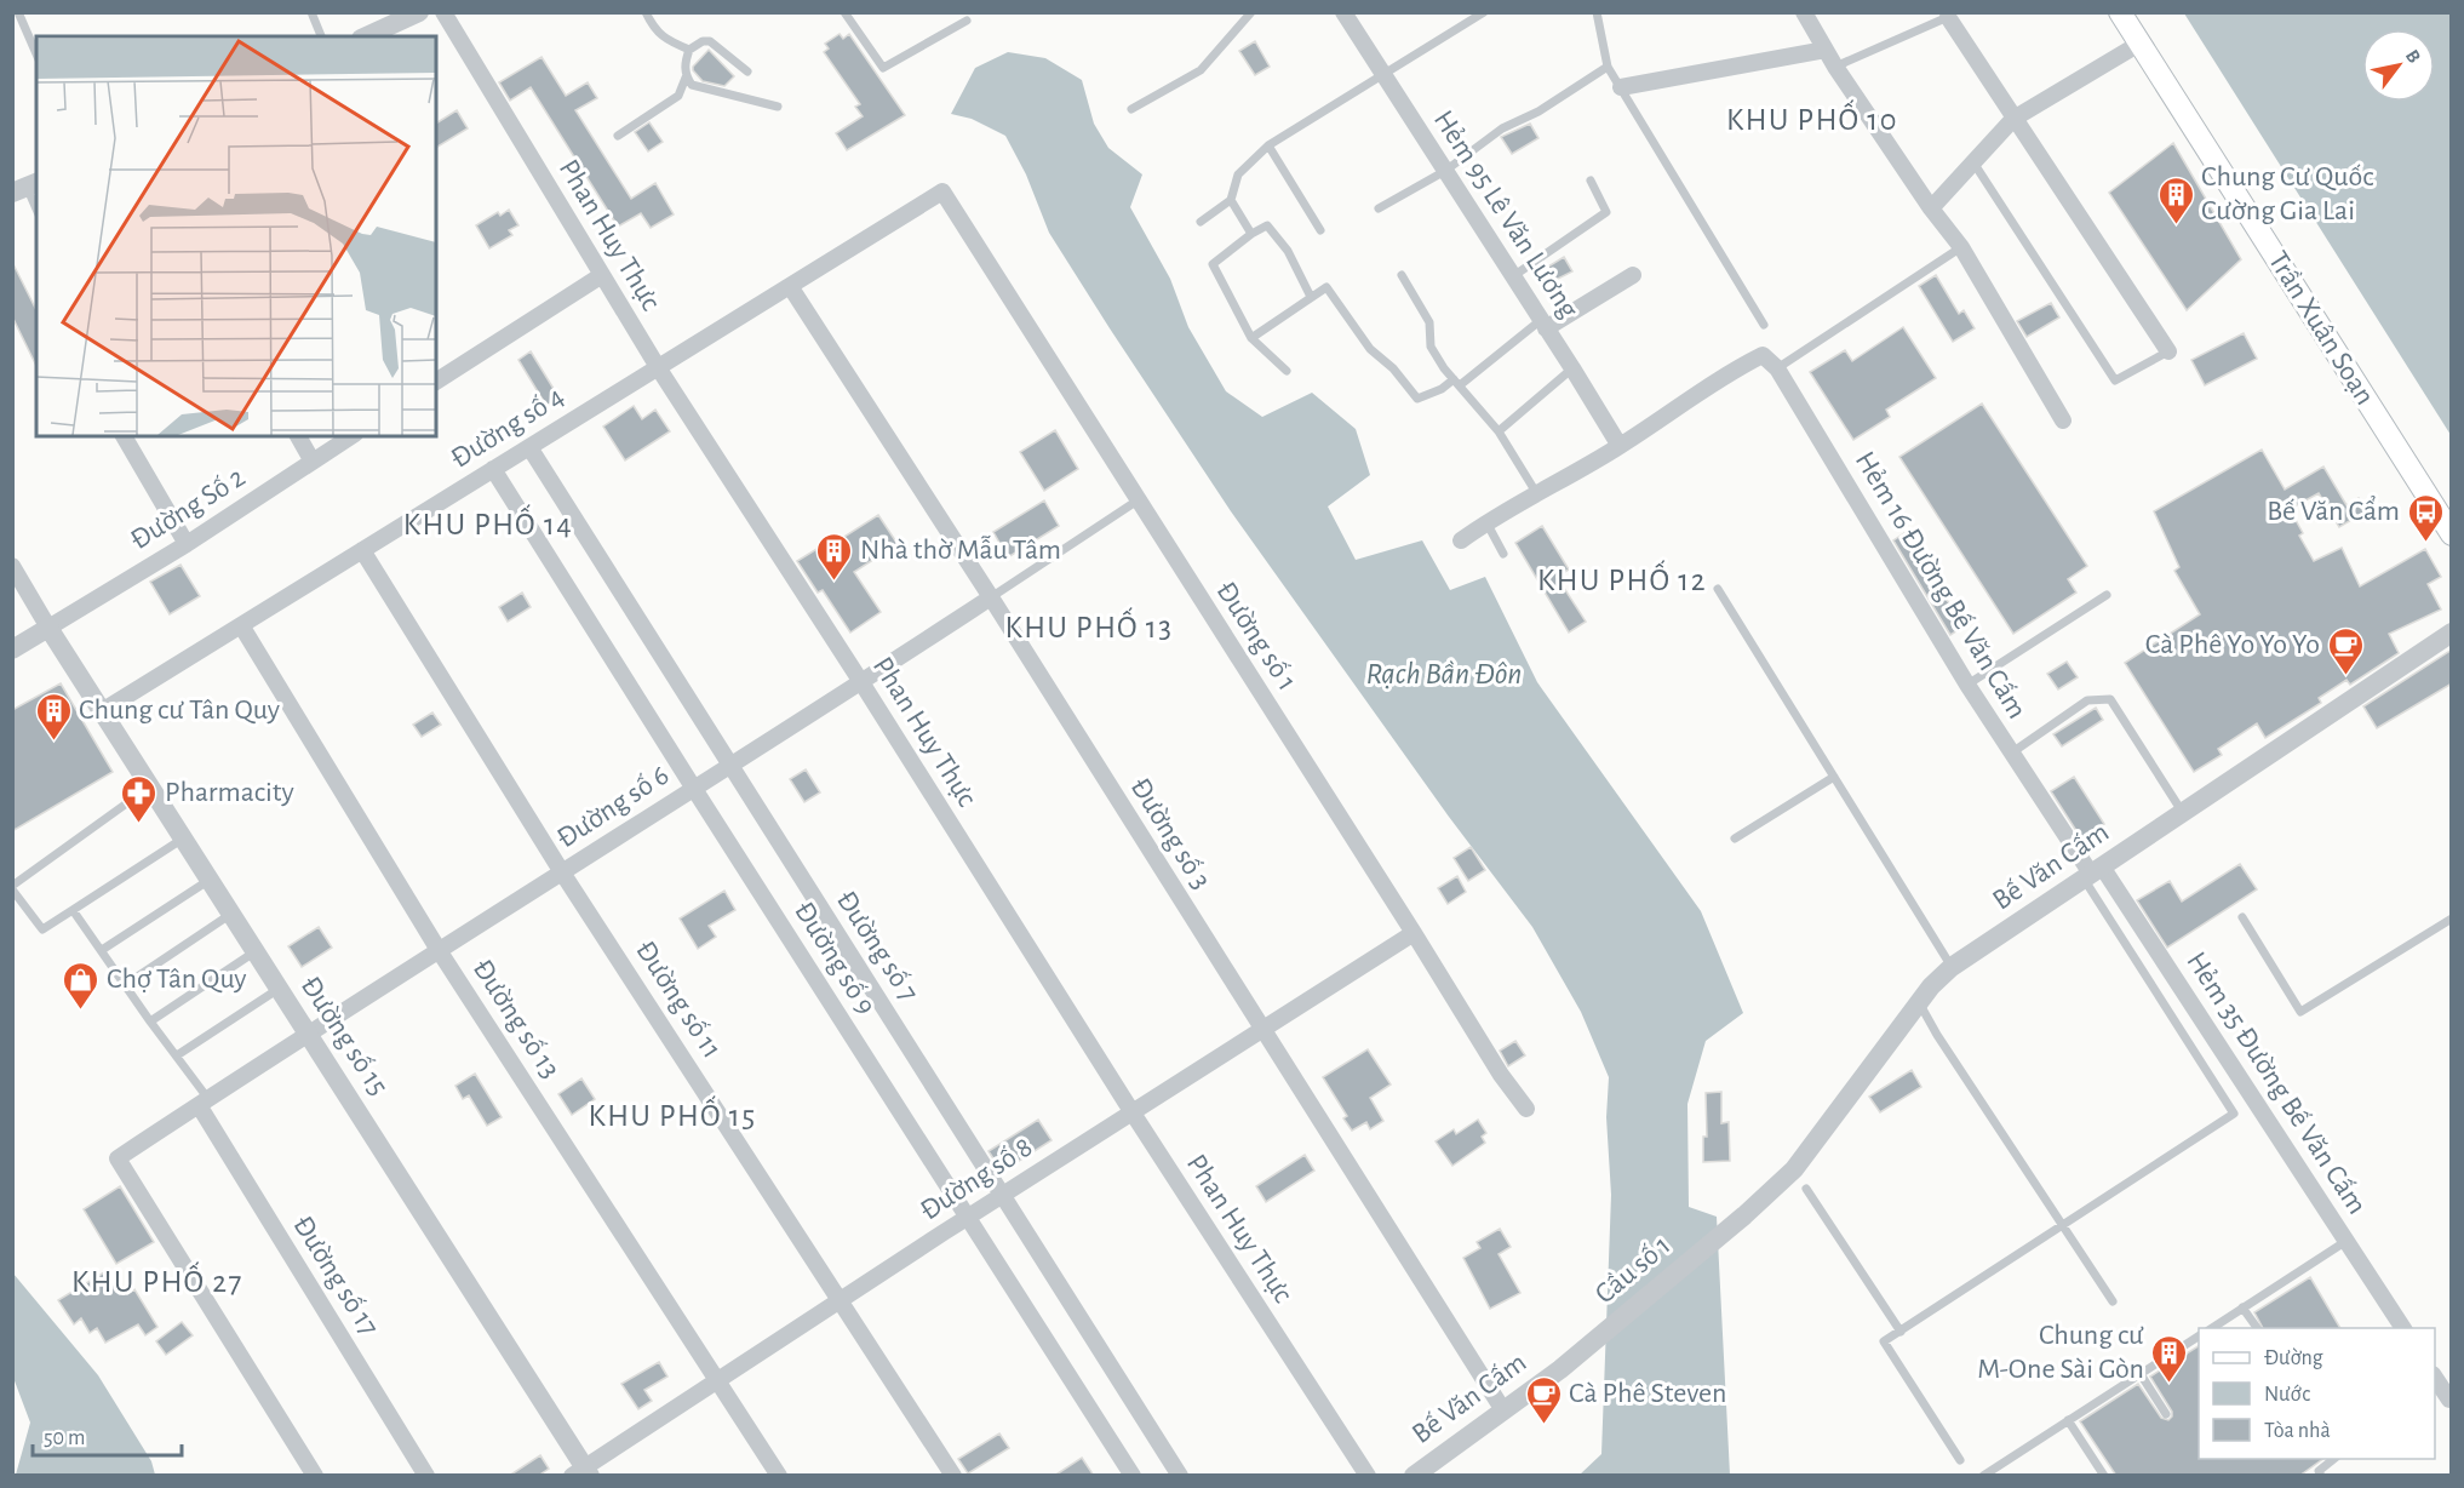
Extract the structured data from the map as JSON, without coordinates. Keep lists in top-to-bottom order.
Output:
{
  "streets": {
    "main road": ["Trần Xuân Soạn"],
    "street": [
      "Hẻm 95 Lê Văn Lương",
      "Phan Huy Thực",
      "Đường số 4",
      "Đường Số 2",
      "Hẻm 16 Đường Bế Văn Cấm",
      "Đường số 1",
      "Đường số 6",
      "Đường số 3",
      "Bế Văn Cấm",
      "Đường số 7",
      "Đường số 9",
      "Đường số 11",
      "Đường số 13",
      "Đường số 15",
      "Hẻm 35 Đường Bế Văn Cấm",
      "Đường số 8",
      "Cầu số 1",
      "Đường số 17"
    ]
  },
  "crossings": [
    ["Phan Huy Thực", "Đường số 4"],
    ["Phan Huy Thực", "Đường số 6"],
    ["Phan Huy Thực", "Đường số 8"],
    ["Đường số 4", "Đường số 1"],
    ["Đường số 4", "Đường số 3"],
    ["Đường số 4", "Đường số 7"],
    ["Đường số 4", "Đường số 9"],
    ["Đường số 4", "Đường số 11"],
    ["Đường số 4", "Đường số 13"],
    ["Đường số 4", "Đường số 15"],
    ["Đường Số 2", "Đường số 15"],
    ["Hẻm 16 Đường Bế Văn Cấm", "Bế Văn Cấm"],
    ["Hẻm 16 Đường Bế Văn Cấm", "Hẻm 35 Đường Bế Văn Cấm"],
    ["Đường số 1", "Đường số 6"],
    ["Đường số 1", "Đường số 8"],
    ["Đường số 6", "Đường số 3"],
    ["Đường số 6", "Đường số 7"],
    ["Đường số 6", "Đường số 9"],
    ["Đường số 6", "Đường số 11"],
    ["Đường số 6", "Đường số 13"],
    ["Đường số 6", "Đường số 15"],
    ["Đường số 6", "Đường số 17"],
    ["Đường số 3", "Bế Văn Cấm"],
    ["Đường số 3", "Đường số 8"],
    ["Bế Văn Cấm", "Hẻm 35 Đường Bế Văn Cấm"],
    ["Bế Văn Cấm", "Cầu số 1"],
    ["Đường số 7", "Đường số 8"],
    ["Đường số 9", "Đường số 8"],
    ["Đường số 11", "Đường số 8"],
    ["Đường số 13", "Đường số 8"],
    ["Đường số 15", "Đường số 8"]
  ],
  "districts": [
    "KHU PHỐ 10",
    "KHU PHỐ 14",
    "KHU PHỐ 12",
    "KHU PHỐ 13",
    "KHU PHỐ 15",
    "KHU PHỐ 27"
  ],
  "water": ["Rạch Bần Đôn"],
  "places": {
    "building": [
      "Chung Cư Quốc Cường Gia Lai",
      "Nhà thờ Mẫu Tâm",
      "Chung cư Tân Quy",
      "Chung cư M-One Sài Gòn"
    ],
    "bus stop": ["Bế Văn Cẩm"],
    "cafe": ["Cà Phê Yo Yo Yo", "Cà Phê Steven"],
    "pharmacy": ["Pharmacity"],
    "shop": ["Chợ Tân Quy"]
  },
  "legend": ["Đường", "Nước", "Tòa nhà"],
  "scale_bar": "50 m",
  "north": "top right"
}
